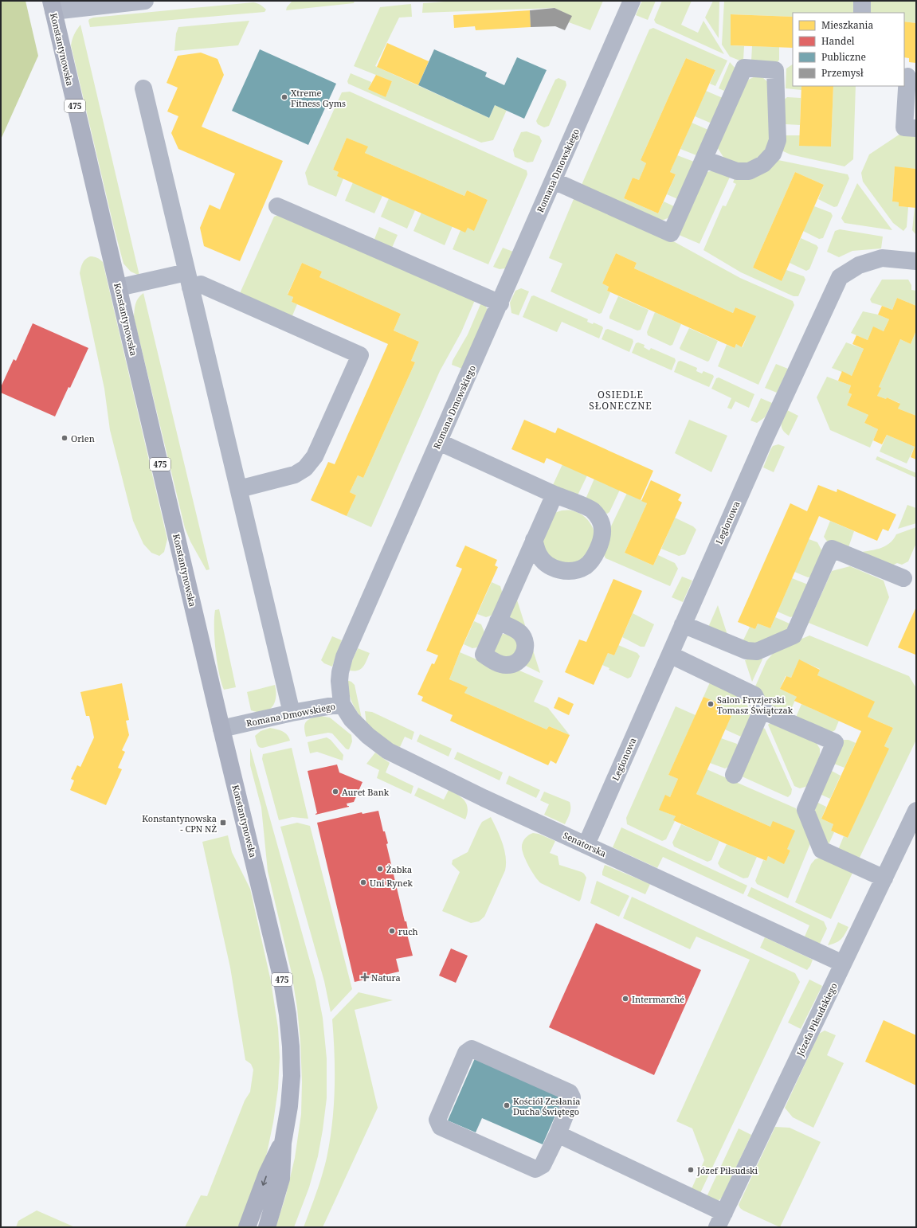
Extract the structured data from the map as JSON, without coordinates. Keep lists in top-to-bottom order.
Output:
{
  "streets": {
    "main road": ["Konstantynowska", "475"],
    "street": [
      "Romana Dmowskiego",
      "Legionowa",
      "Senatorska",
      "Józefa Piłsudskiego"
    ]
  },
  "crossings": [
    ["Konstantynowska", "Romana Dmowskiego"],
    ["Romana Dmowskiego", "Senatorska"],
    ["Legionowa", "Senatorska"],
    ["Senatorska", "Józefa Piłsudskiego"]
  ],
  "districts": ["OSIEDLE SŁONECZNE"],
  "places": {
    "other": [
      "Xtreme Fitness Gyms",
      "Orlen",
      "Salon Fryzjerski Tomasz Świątczak",
      "Auret Bank",
      "Żabka",
      "Uni Rynek",
      "ruch",
      "Intermarché",
      "Kościół Zesłania Ducha Świętego",
      "Józef Piłsudski"
    ],
    "transit": ["Konstantynowska - CPN NŻ"],
    "health": ["Natura"]
  },
  "legend": [
    "Mieszkania",
    "Handel",
    "Publiczne",
    "Przemysł"
  ]
}
